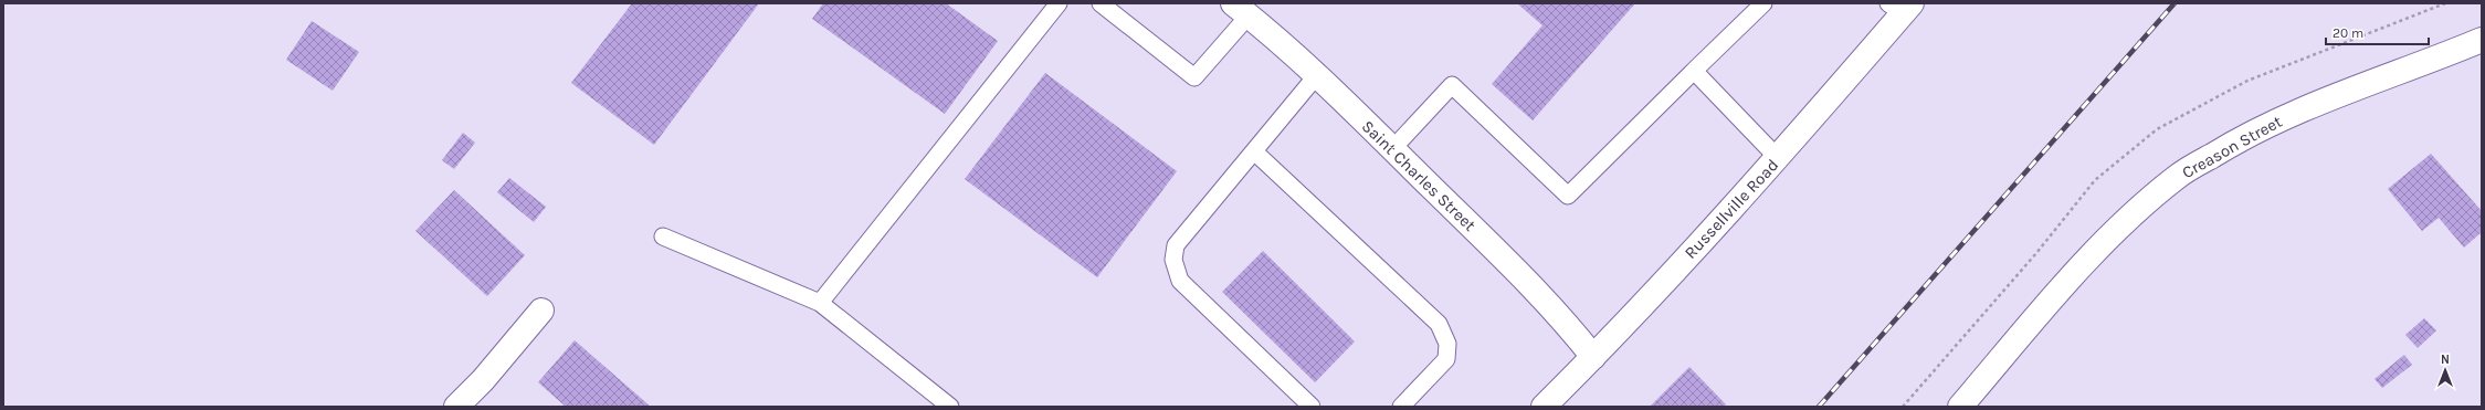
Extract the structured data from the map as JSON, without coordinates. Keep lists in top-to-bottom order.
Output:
{
  "streets": {
    "street": ["Creason Street", "Saint Charles Street", "Russellville Road"]
  },
  "crossings": [
    ["Saint Charles Street", "Russellville Road"]
  ],
  "scale_bar": "20 m",
  "north": "top"
}
